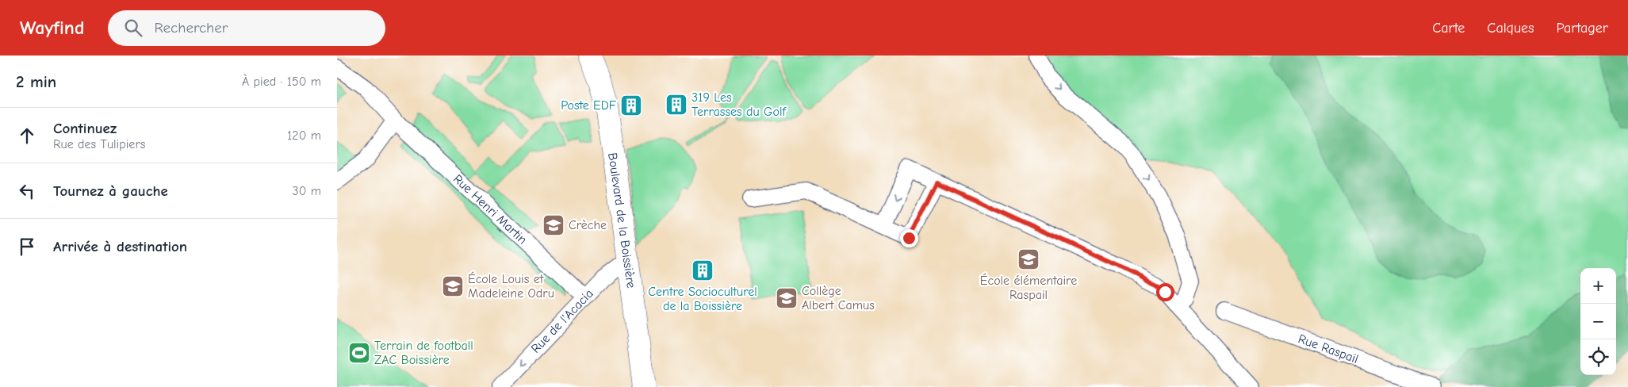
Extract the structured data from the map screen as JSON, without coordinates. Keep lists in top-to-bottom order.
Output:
{
  "streets": {
    "main road": ["Boulevard de la Boissière"],
    "street": ["Rue Henri Martin", "Rue de l'Acacia", "Rue Raspail"]
  },
  "crossings": [
    ["Rue Henri Martin", "Rue de l'Acacia"],
    ["Boulevard de la Boissière", "Rue de l'Acacia"]
  ],
  "one_way": ["Rue de l'Acacia"],
  "places": {
    "building": ["319 Les Terrasses du Golf", "Poste EDF", "Centre Socioculturel de la Boissière"],
    "school or university": [
      "Crèche",
      "École élémentaire Raspail",
      "École Louis et Madeleine Odru",
      "Collège Albert Camus"
    ],
    "sports": ["Terrain de football ZAC Boissière"]
  },
  "page": {
    "header": "Wayfind",
    "search": "Rechercher",
    "nav": ["Carte", "Calques", "Partager"],
    "heading": ["2 min", "À pied · 150 m"],
    "list": [
      ["Continuez", "Rue des Tulipiers", "120 m"],
      ["Tournez à gauche", "30 m"],
      "Arrivée à destination"
    ],
    "map_buttons": ["+", "−"]
  }
}
